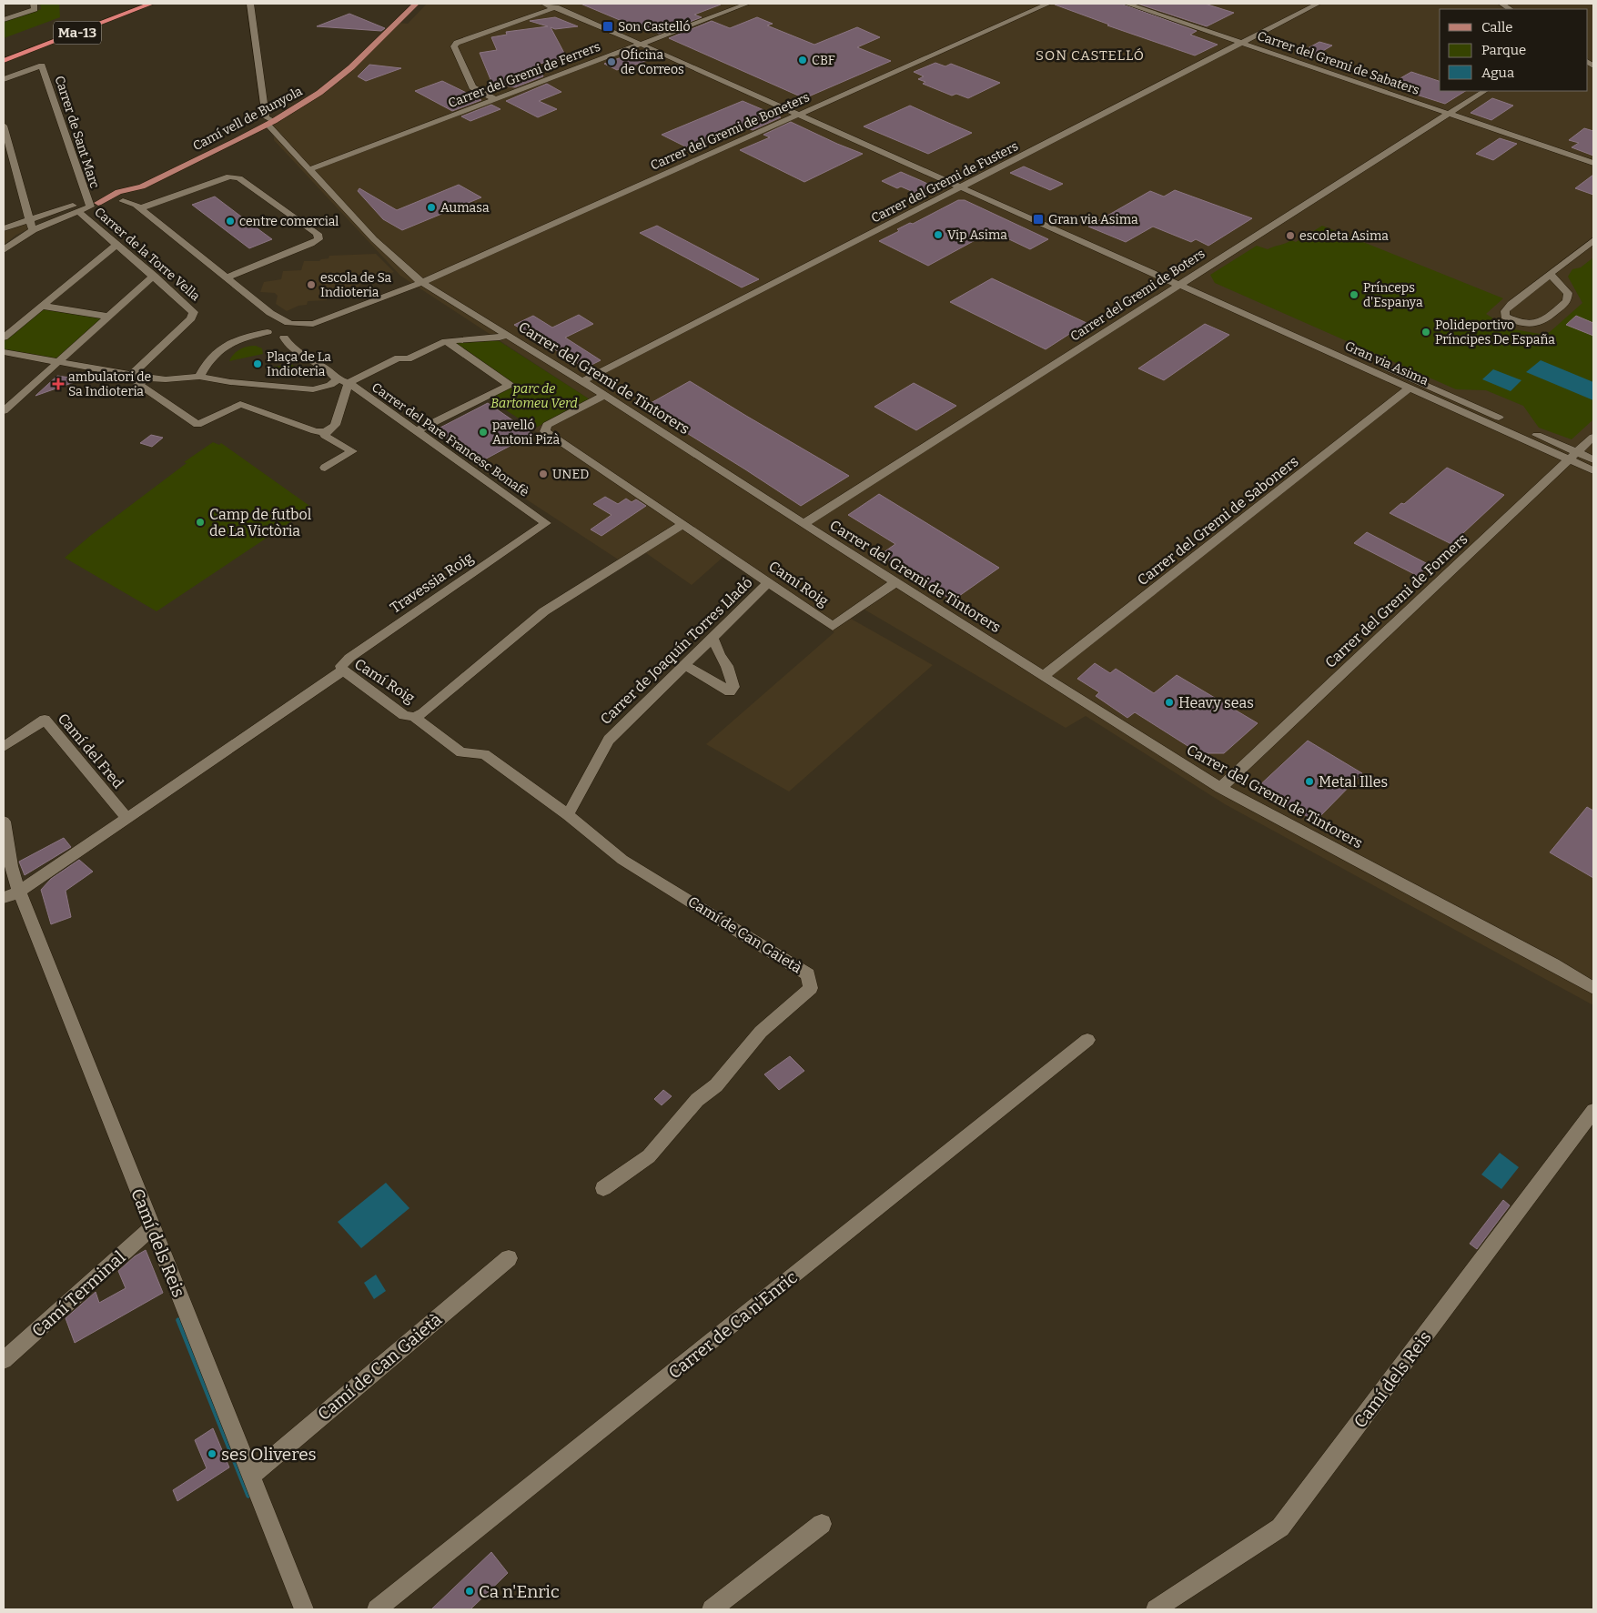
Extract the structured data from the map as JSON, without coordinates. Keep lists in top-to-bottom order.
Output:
{
  "streets": {
    "highway": ["Ma-13"],
    "main road": ["Camí vell de Bunyola"],
    "street": [
      "Carrer del Gremi de Sabaters",
      "Carrer del Gremi de Ferrers",
      "Carrer del Gremi de Boneters",
      "Carrer de Sant Marc",
      "Carrer del Gremi de Fusters",
      "Carrer de la Torre Vella",
      "Carrer del Gremi de Boters",
      "Gran via Asima",
      "Carrer del Gremi de Tintorers",
      "Carrer del Pare Francesc Bonafè",
      "Carrer del Gremi de Saboners",
      "Travessia Roig",
      "Camí Roig",
      "Carrer del Gremi de Forners",
      "Carrer de Joaquín Torres Lladó",
      "Camí del Fred",
      "Camí de Can Gaietà",
      "Camí dels Reis",
      "Camí Terminal",
      "Carrer de Ca n'Enric"
    ]
  },
  "crossings": [
    ["Carrer del Gremi de Sabaters", "Carrer del Gremi de Fusters"],
    ["Carrer del Gremi de Sabaters", "Carrer del Gremi de Boters"],
    ["Carrer del Gremi de Ferrers", "Gran via Asima"],
    ["Carrer del Gremi de Ferrers", "Carrer del Gremi de Tintorers"],
    ["Camí vell de Bunyola", "Carrer de Sant Marc"],
    ["Camí vell de Bunyola", "Carrer del Gremi de Tintorers"],
    ["Carrer del Gremi de Boneters", "Gran via Asima"],
    ["Carrer del Gremi de Boneters", "Carrer del Gremi de Tintorers"],
    ["Carrer del Gremi de Fusters", "Gran via Asima"],
    ["Carrer del Gremi de Fusters", "Carrer del Gremi de Tintorers"],
    ["Carrer del Gremi de Boters", "Gran via Asima"],
    ["Carrer del Gremi de Boters", "Carrer del Gremi de Tintorers"],
    ["Gran via Asima", "Carrer del Gremi de Saboners"],
    ["Gran via Asima", "Carrer del Gremi de Forners"],
    ["Carrer del Gremi de Tintorers", "Carrer del Gremi de Saboners"],
    ["Carrer del Gremi de Tintorers", "Camí Roig"],
    ["Carrer del Gremi de Tintorers", "Carrer del Gremi de Forners"],
    ["Carrer del Pare Francesc Bonafè", "Travessia Roig"],
    ["Travessia Roig", "Camí Roig"],
    ["Camí Roig", "Carrer de Joaquín Torres Lladó"],
    ["Camí Roig", "Camí del Fred"],
    ["Camí Roig", "Camí dels Reis"],
    ["Carrer de Joaquín Torres Lladó", "Camí de Can Gaietà"],
    ["Camí de Can Gaietà", "Camí dels Reis"],
    ["Camí dels Reis", "Camí Terminal"]
  ],
  "districts": ["SON CASTELLÓ"],
  "parks": ["parc de Bartomeu Verd"],
  "places": {
    "transit": ["Son Castelló", "Gran via Asima"],
    "other": [
      "CBF",
      "Oficina de Correos",
      "Aumasa",
      "centre comercial",
      "Vip Asima",
      "escoleta Asima",
      "escola de Sa Indioteria",
      "Prínceps d'Espanya",
      "Polideportivo Príncipes De España",
      "Plaça de La Indioteria",
      "pavelló Antoni Pizà",
      "UNED",
      "Camp de futbol de La Victòria",
      "Heavy seas",
      "Metal Illes",
      "ses Oliveres",
      "Ca n'Enric"
    ],
    "health": ["ambulatori de Sa Indioteria"]
  },
  "legend": ["Calle", "Parque", "Agua"]
}
